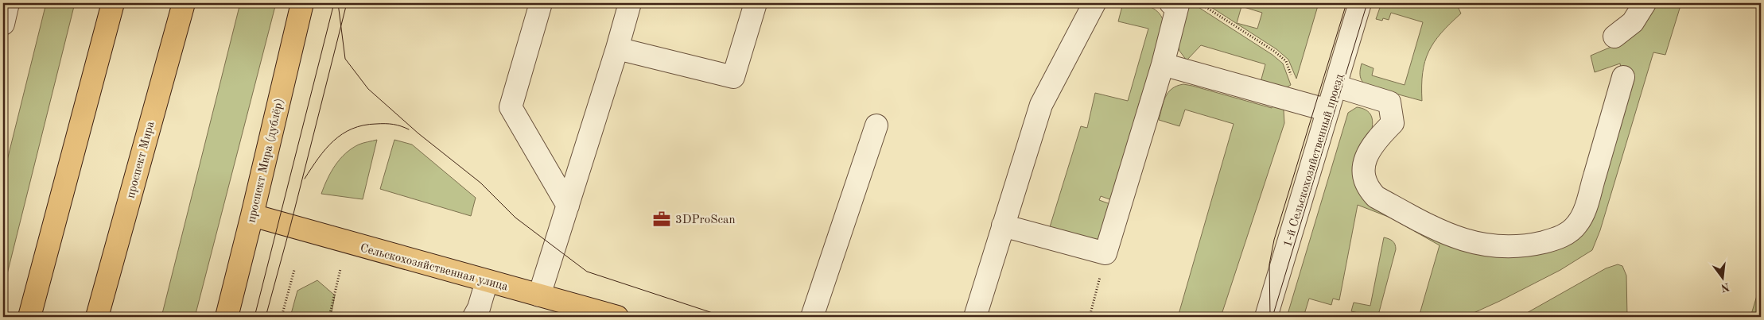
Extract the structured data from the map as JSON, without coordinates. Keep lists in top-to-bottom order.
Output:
{
  "streets": {
    "main road": ["проспект Мира", "проспект Мира (дублёр)", "Сельскохозяйственная улица"],
    "street": ["1-й Сельскохозяйственный проезд"]
  },
  "crossings": [
    ["проспект Мира (дублёр)", "Сельскохозяйственная улица"]
  ],
  "places": {
    "office": ["3DProScan"]
  },
  "north": "bottom"
}
